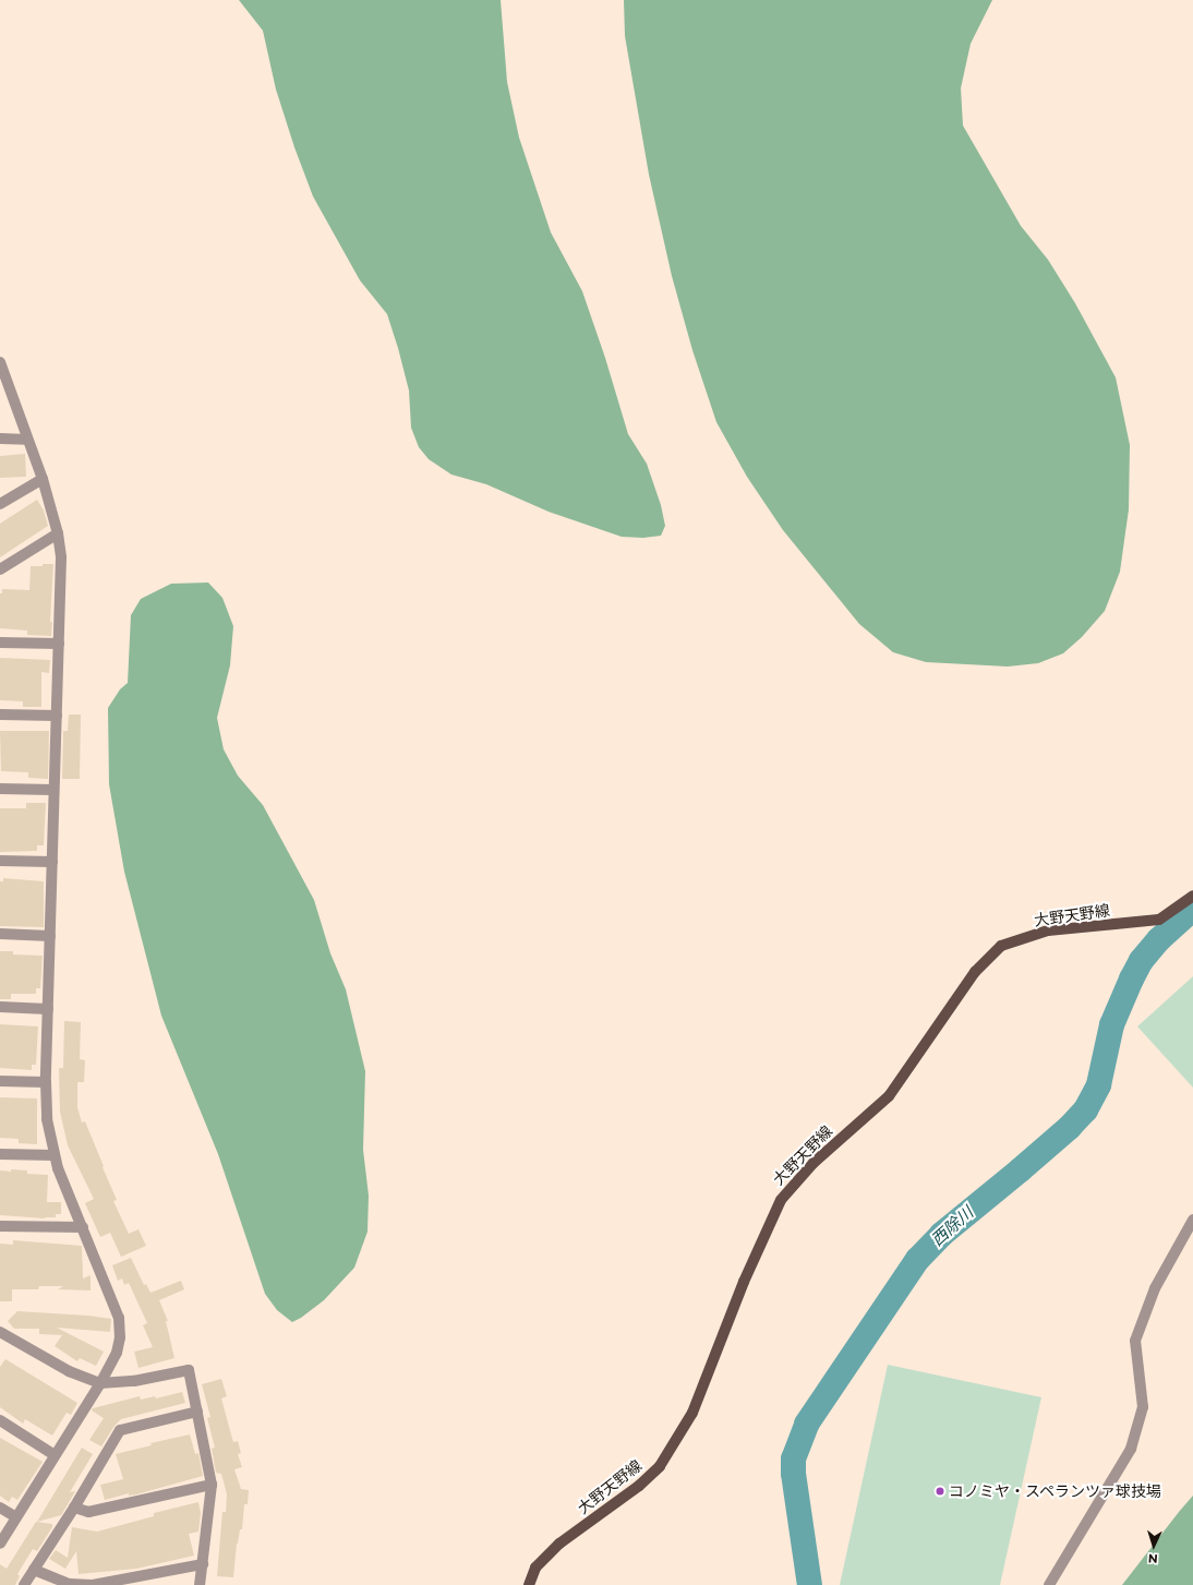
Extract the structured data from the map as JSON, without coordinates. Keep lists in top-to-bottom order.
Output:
{
  "streets": {
    "main road": ["大野天野線"]
  },
  "water": ["西除川"],
  "places": ["コノミヤ・スペランツァ球技場"],
  "north": "bottom"
}
